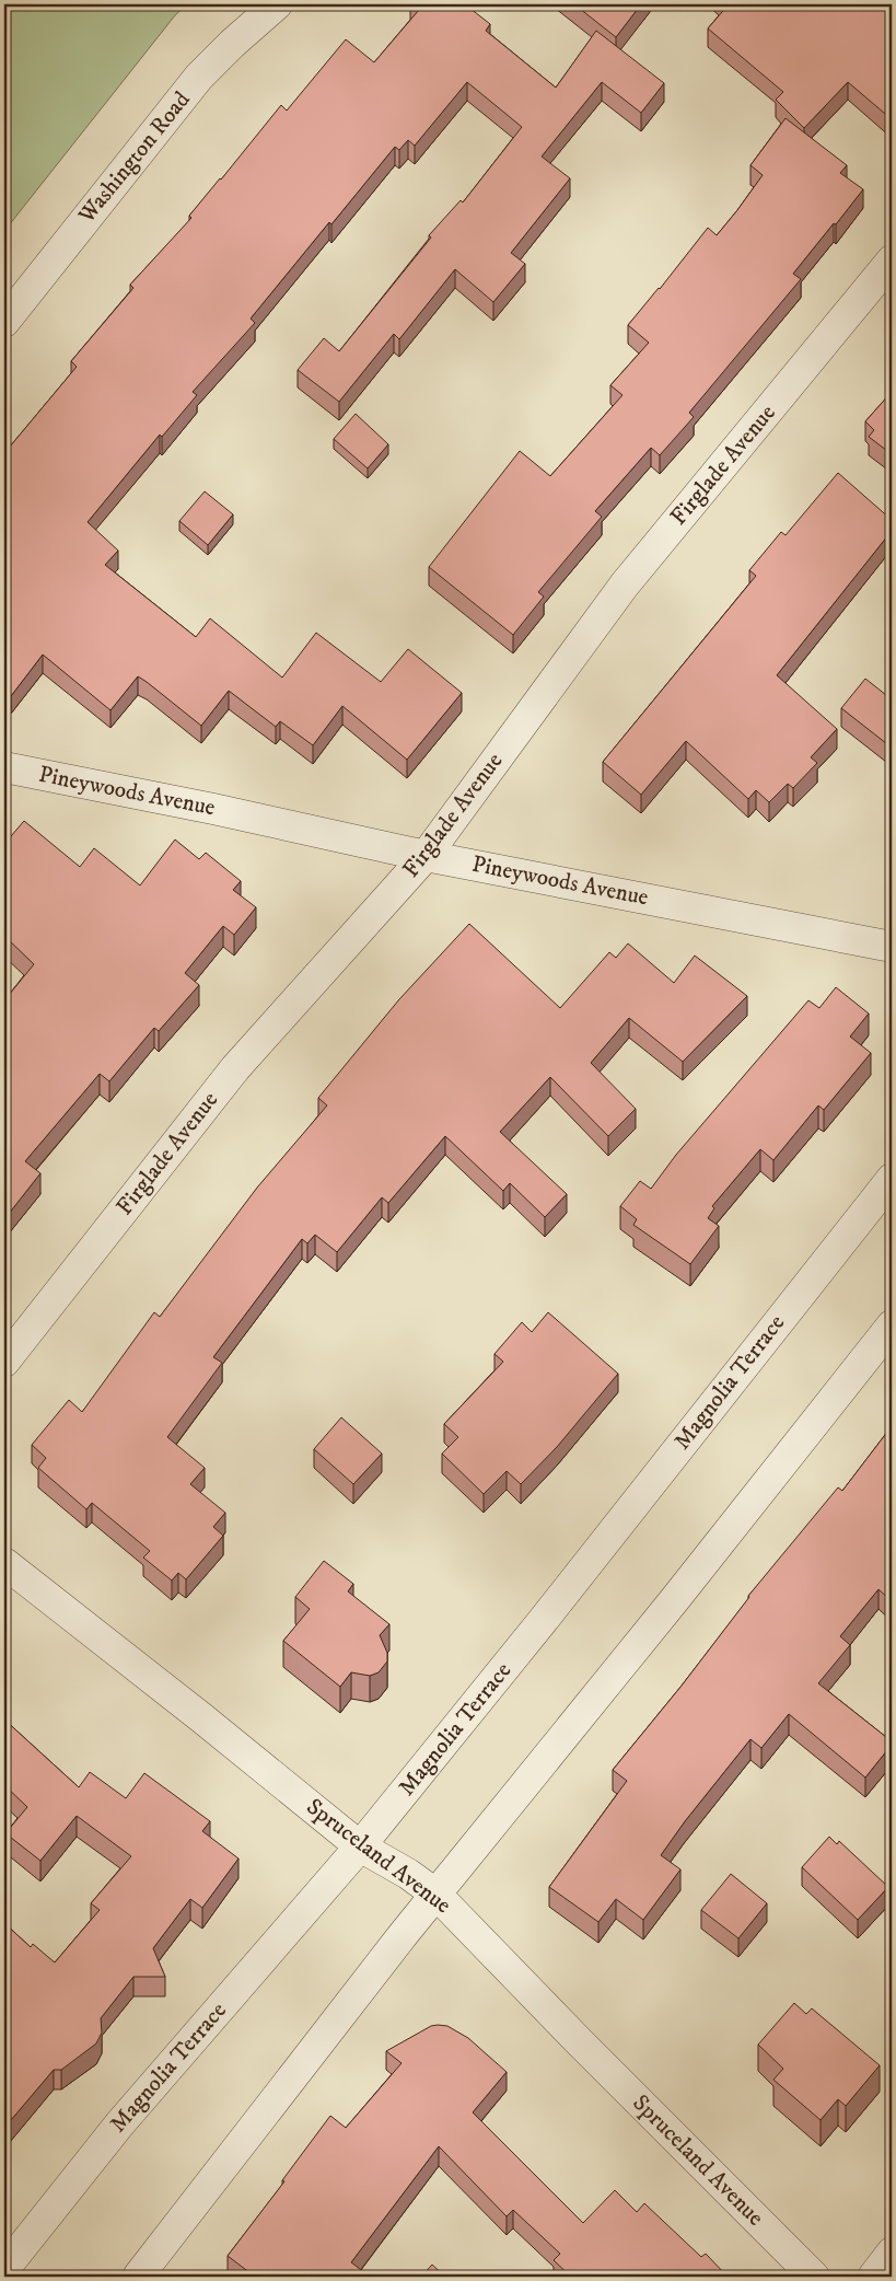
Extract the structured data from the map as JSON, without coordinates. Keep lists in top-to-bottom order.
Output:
{
  "streets": {
    "street": [
      "Washington Road",
      "Firglade Avenue",
      "Pineywoods Avenue",
      "Magnolia Terrace",
      "Spruceland Avenue"
    ]
  },
  "crossings": [
    ["Firglade Avenue", "Pineywoods Avenue"],
    ["Magnolia Terrace", "Spruceland Avenue"]
  ]
}
